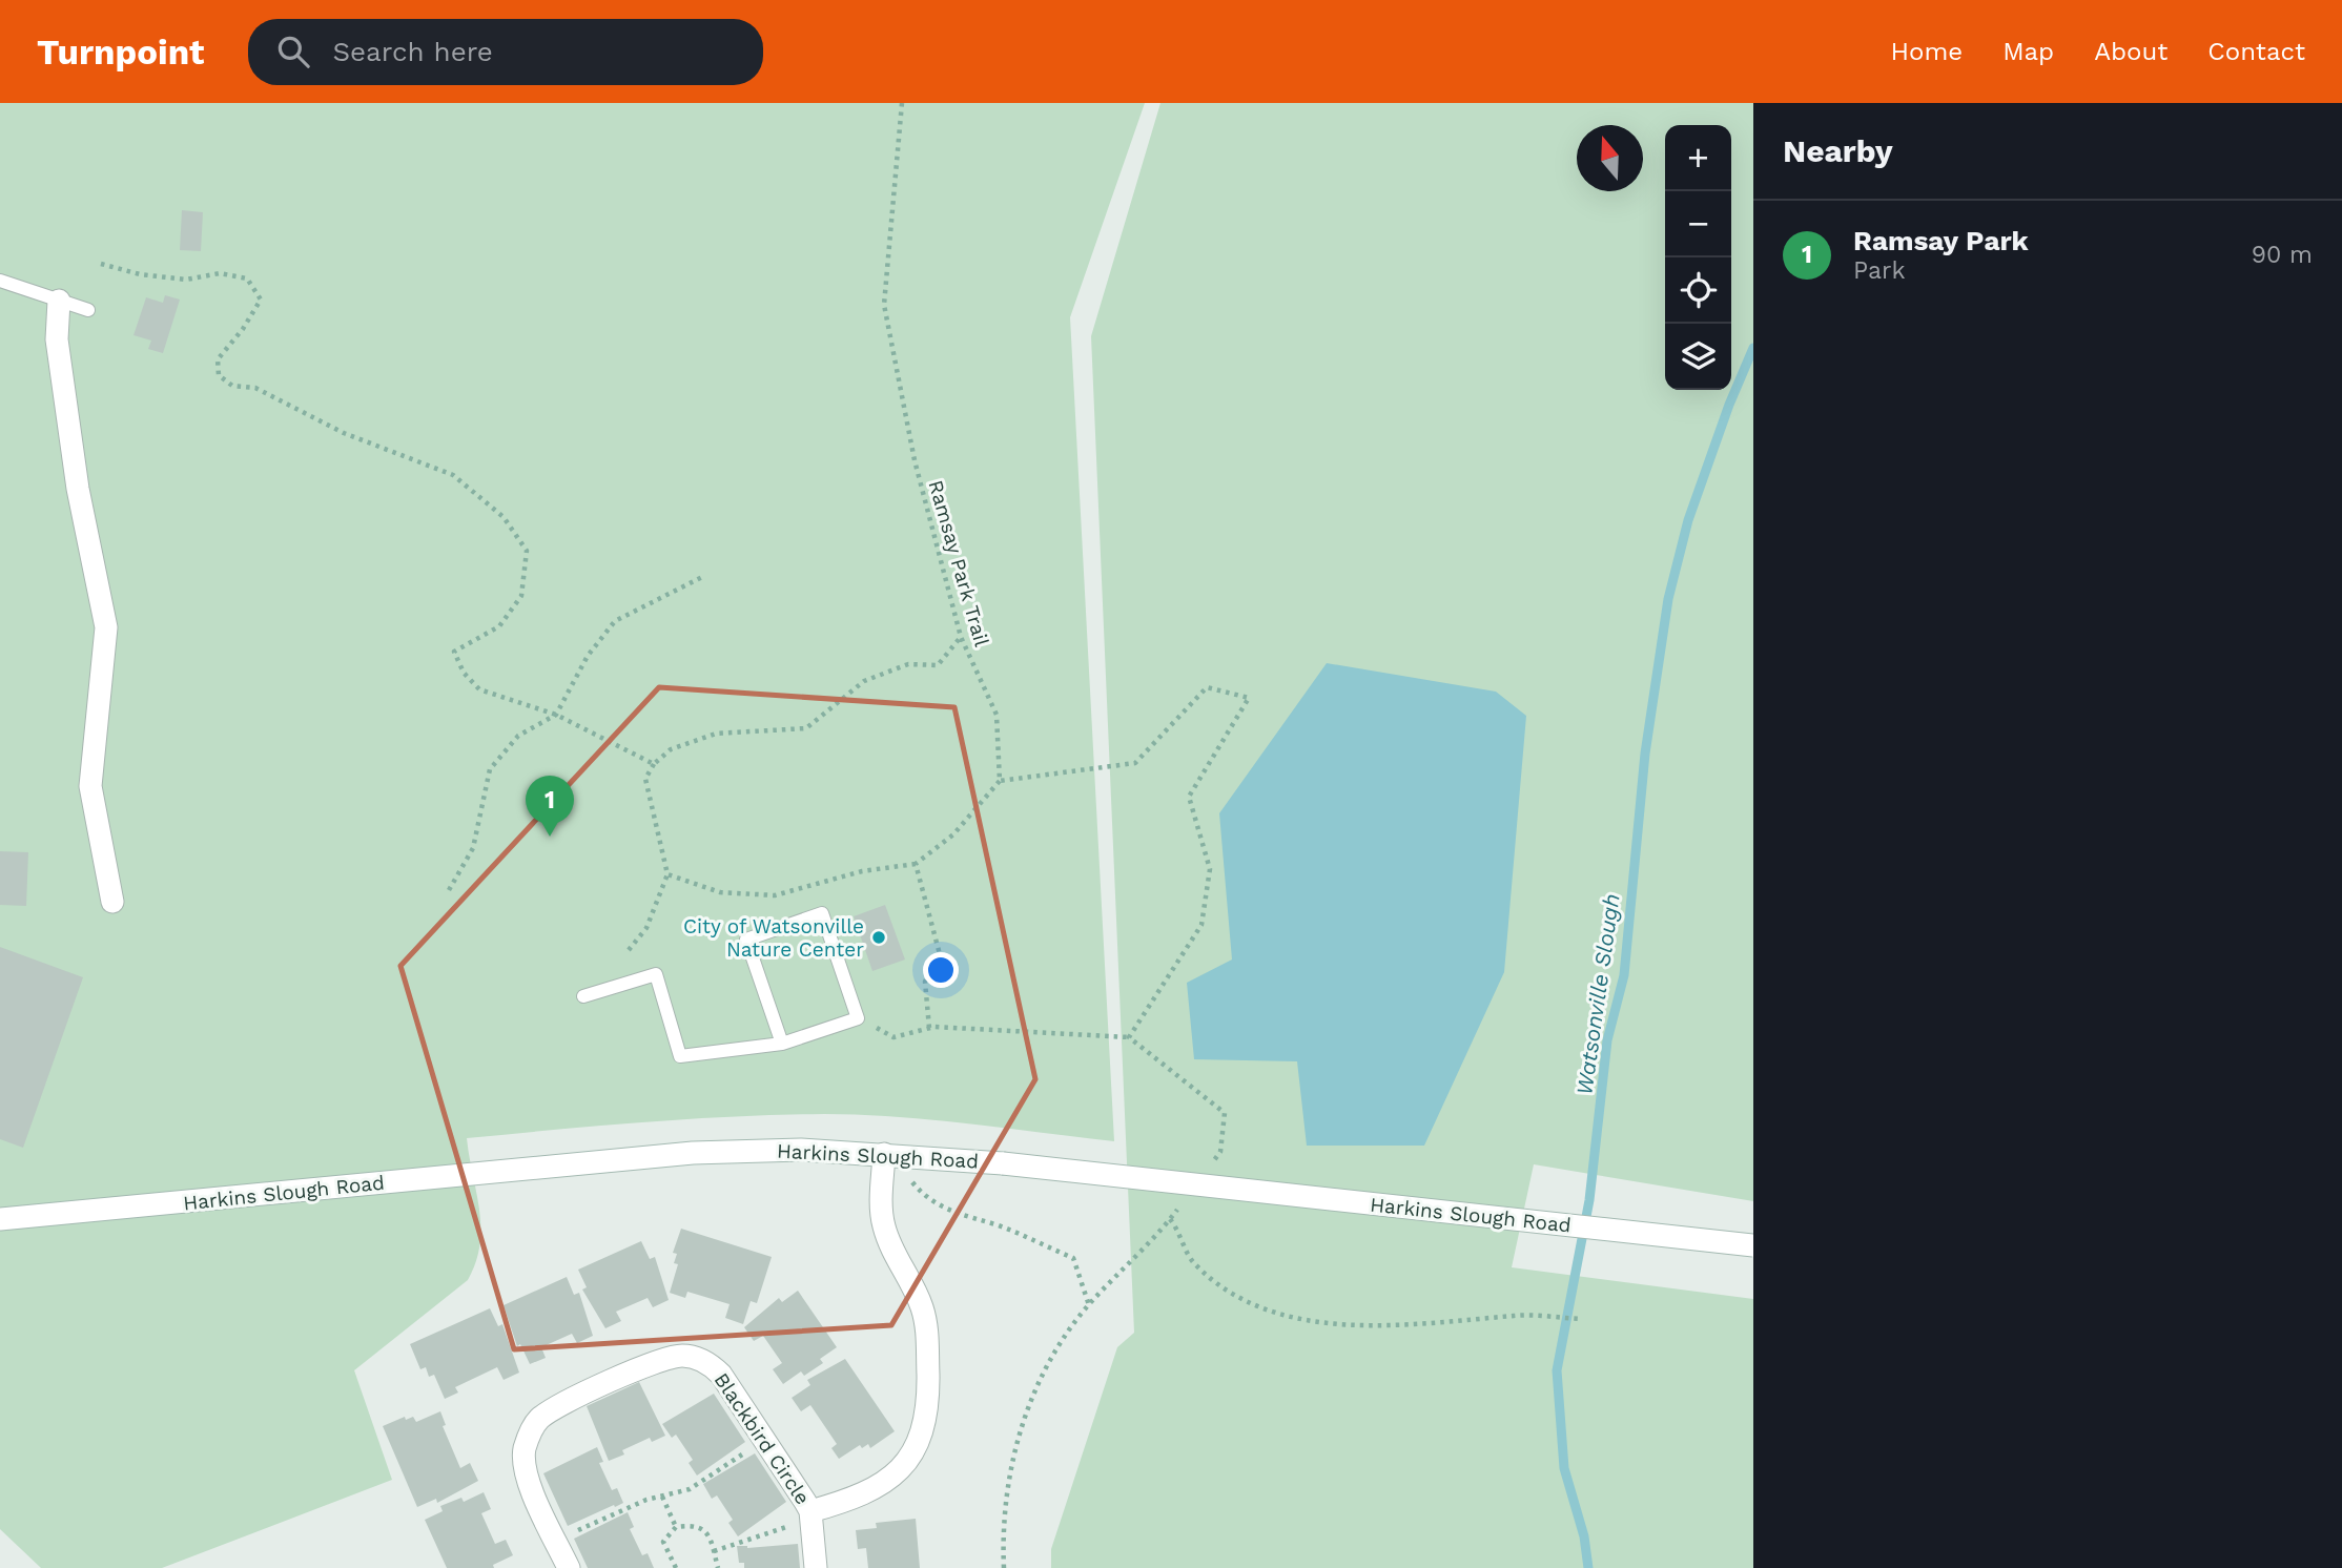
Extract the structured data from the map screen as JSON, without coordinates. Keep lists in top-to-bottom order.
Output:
{
  "streets": {
    "main road": ["Harkins Slough Road", "Blackbird Circle"],
    "path": ["Ramsay Park Trail"]
  },
  "crossings": [
    ["Harkins Slough Road", "Blackbird Circle"]
  ],
  "water": ["Watsonville Slough"],
  "places": ["City of Watsonville Nature Center"],
  "north": "top",
  "page": {
    "header": "Turnpoint",
    "search": "Search here",
    "nav": [
      "Home",
      "Map",
      "About",
      "Contact"
    ],
    "heading": "Nearby",
    "map_buttons": ["+", "−"],
    "list": [
      {
        "mark": "1",
        "name": "Ramsay Park",
        "note": "Park",
        "value": "90 m"
      }
    ],
    "pins": "1"
  }
}
